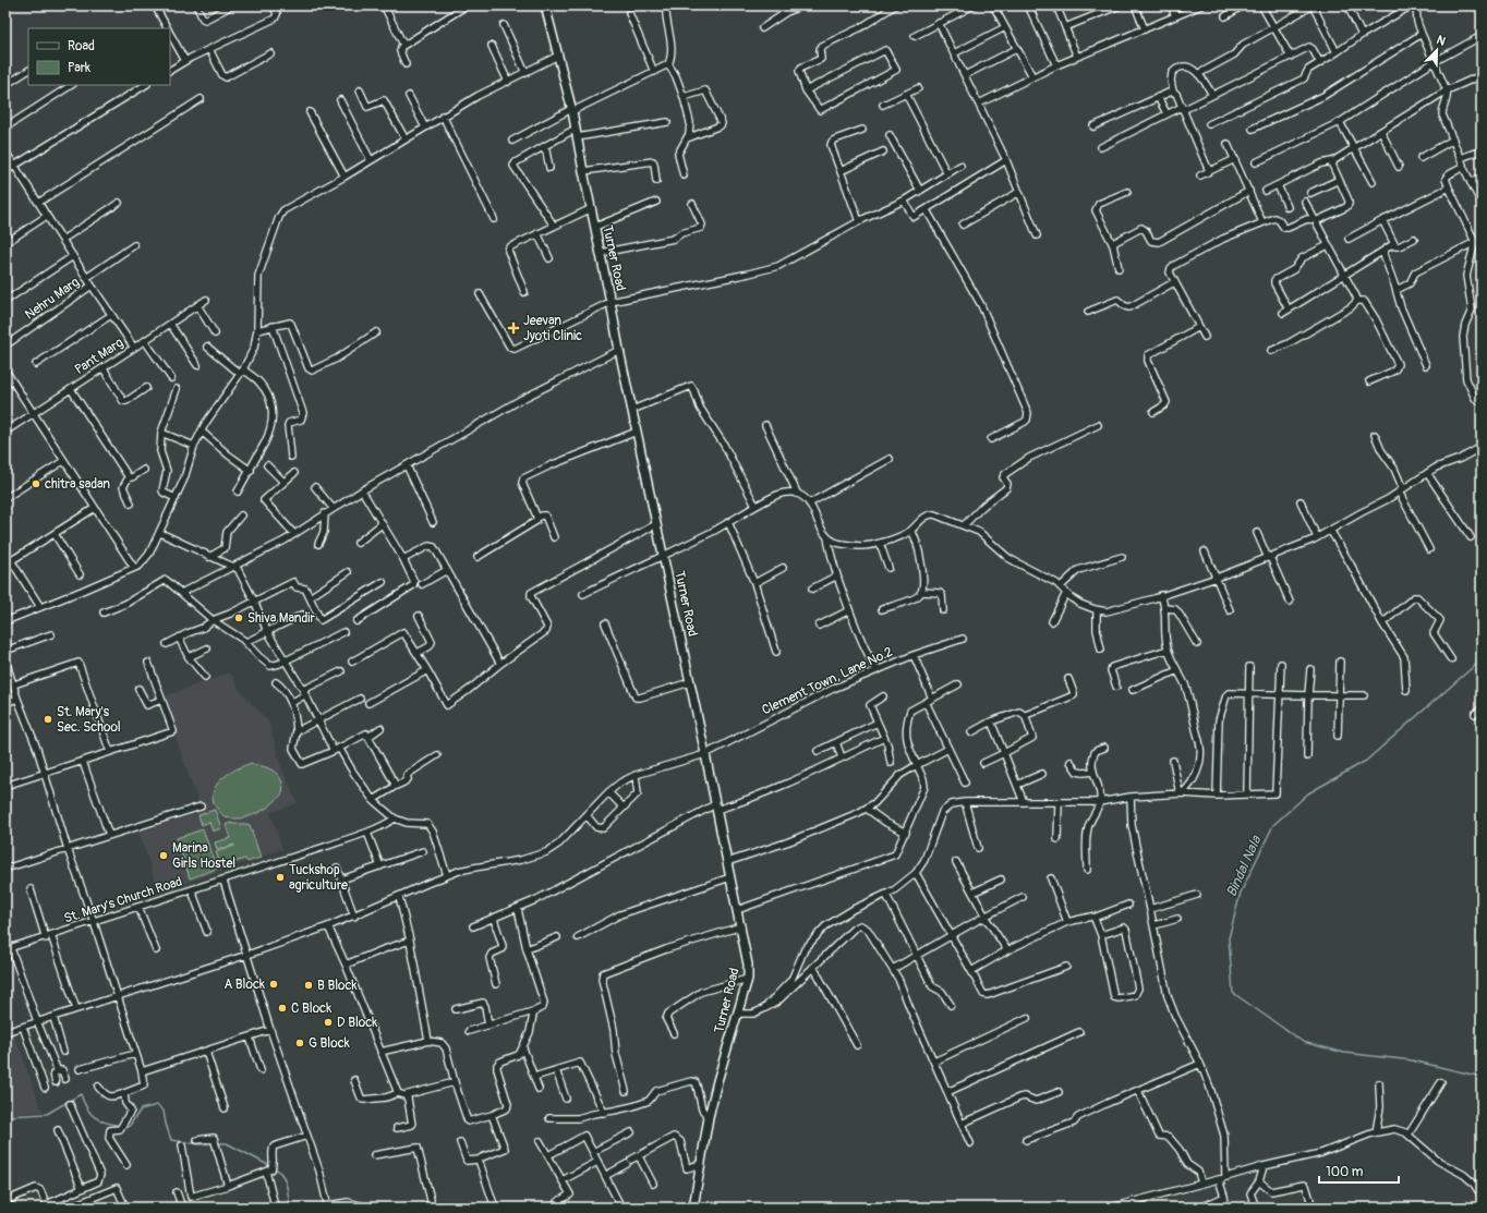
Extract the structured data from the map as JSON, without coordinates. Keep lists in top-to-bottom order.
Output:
{
  "streets": {
    "main road": ["Turner Road"],
    "street": [
      "Nehru Marg",
      "Pant Marg",
      "Clement Town, Lane No.2",
      "St. Mary's Church Road"
    ]
  },
  "crossings": [
    ["Turner Road", "Clement Town, Lane No.2"]
  ],
  "water": ["Bindal Nala"],
  "places": {
    "health": ["Jeevan Jyoti Clinic"],
    "other": [
      "chitra sadan",
      "Shiva Mandir",
      "St. Mary's Sec. School",
      "Marina Girls Hostel",
      "Tuckshop agriculture",
      "A Block",
      "B Block",
      "C Block",
      "D Block",
      "G Block"
    ]
  },
  "legend": ["Road", "Park"],
  "scale_bar": "100 m",
  "north": "top right"
}
